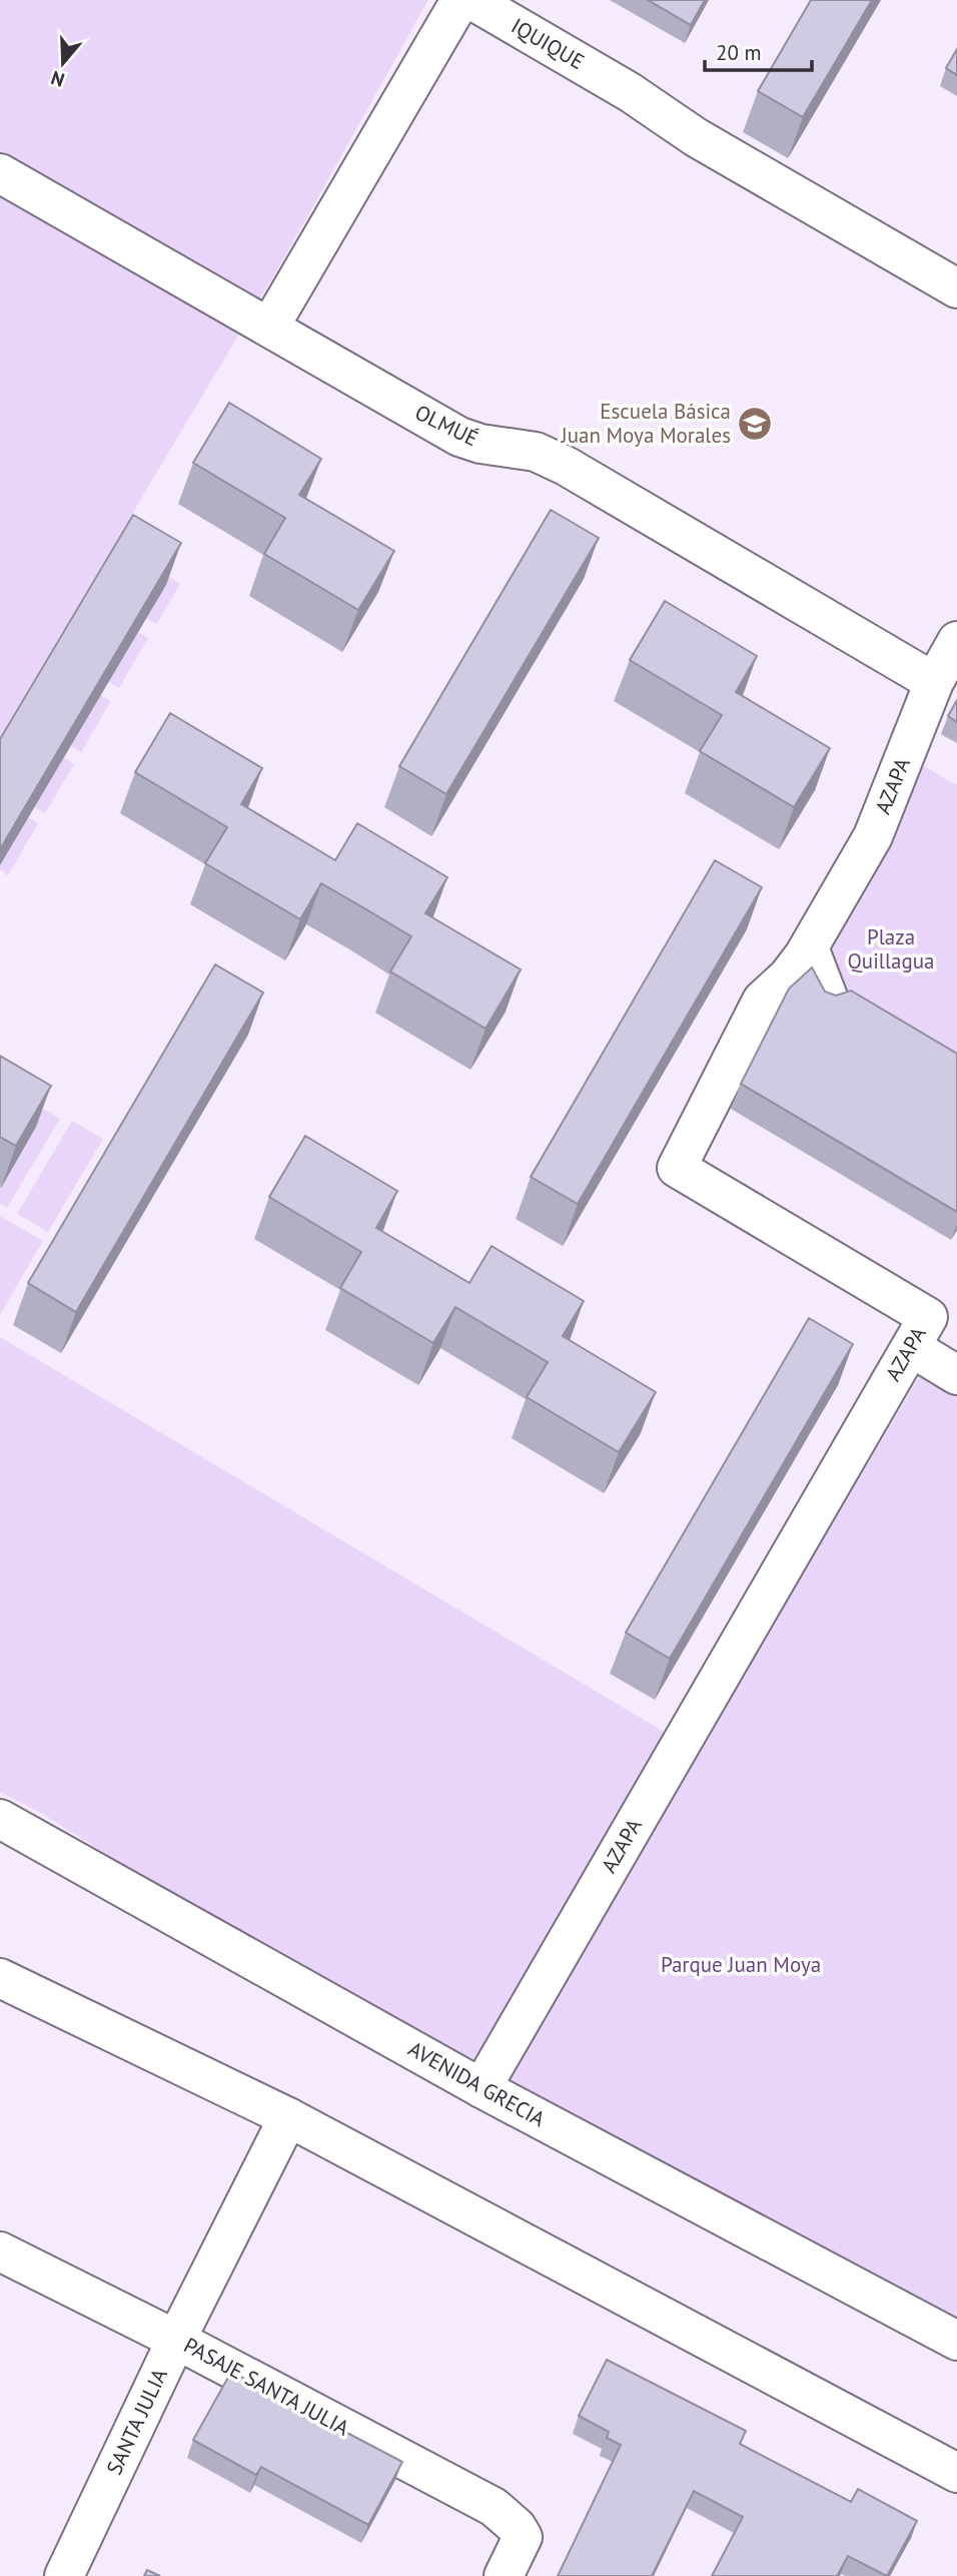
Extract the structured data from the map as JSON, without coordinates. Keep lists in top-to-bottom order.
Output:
{
  "streets": {
    "street": [
      "IQUIQUE",
      "OLMUÉ",
      "AZAPA",
      "AVENIDA GRECIA",
      "PASAJE SANTA JULIA",
      "SANTA JULIA"
    ]
  },
  "crossings": [
    ["IQUIQUE", "OLMUÉ"],
    ["OLMUÉ", "AZAPA"],
    ["AZAPA", "AVENIDA GRECIA"],
    ["PASAJE SANTA JULIA", "SANTA JULIA"]
  ],
  "parks": ["Plaza Quillagua", "Parque Juan Moya"],
  "places": {
    "school or university": ["Escuela Básica Juan Moya Morales"]
  },
  "scale_bar": "20 m",
  "north": "bottom"
}
